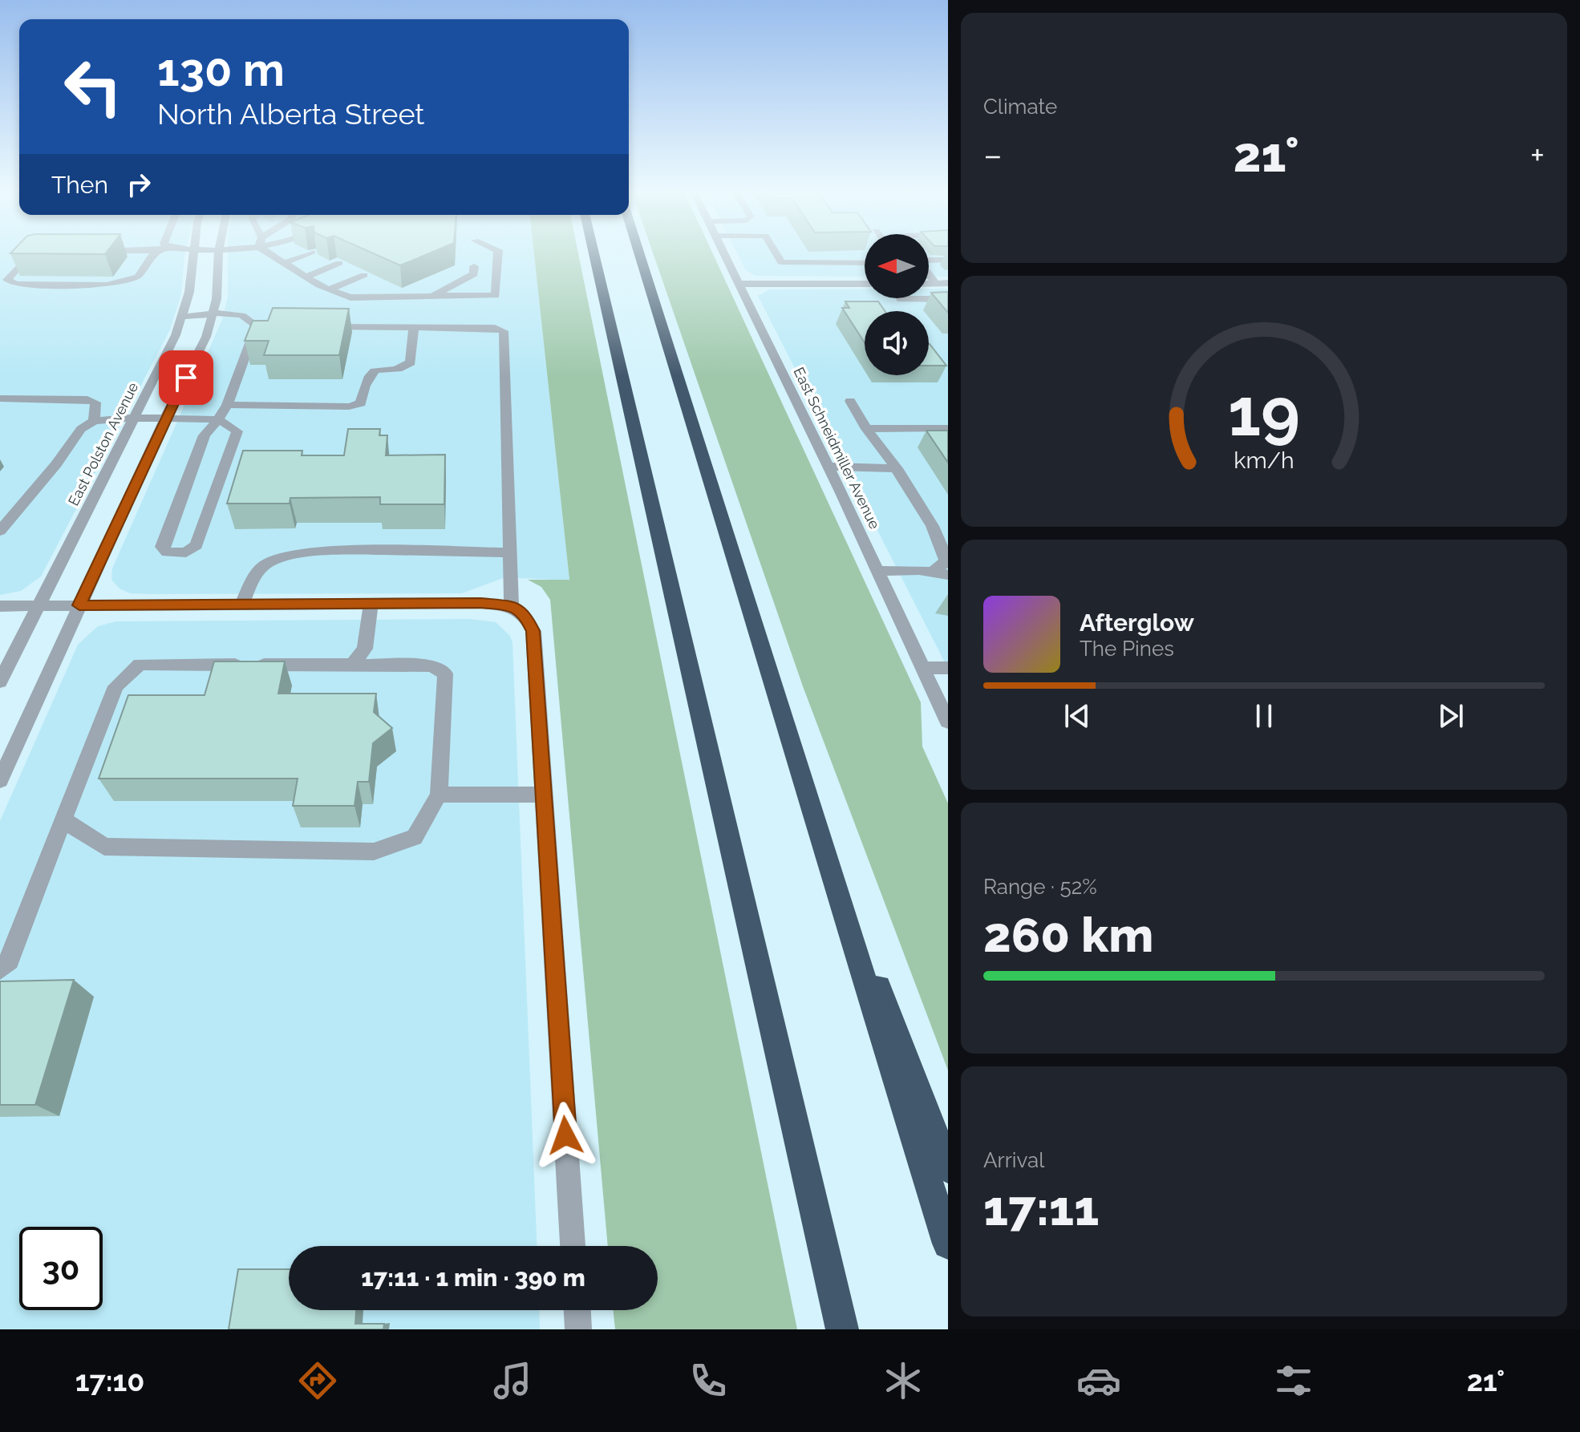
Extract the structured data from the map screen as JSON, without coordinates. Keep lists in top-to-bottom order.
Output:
{
  "streets": {
    "street": ["East Polston Avenue", "East Schneidmiller Avenue"]
  },
  "north": "left",
  "page": {
    "tile": [
      "Climate",
      ["Range · 52%", "260 km"],
      ["Arrival", "17:11"]
    ],
    "turn": ["130 m", "North Alberta Street"],
    "heat": ["−", "21°", "+"],
    "then": "Then",
    "song": ["Afterglow", "The Pines"],
    "limit": "30",
    "trip": "17:11 · 1 min · 390 m",
    "tabs": ["17:10", "21°"],
    "gauge": ["19", "km/h"]
  }
}
